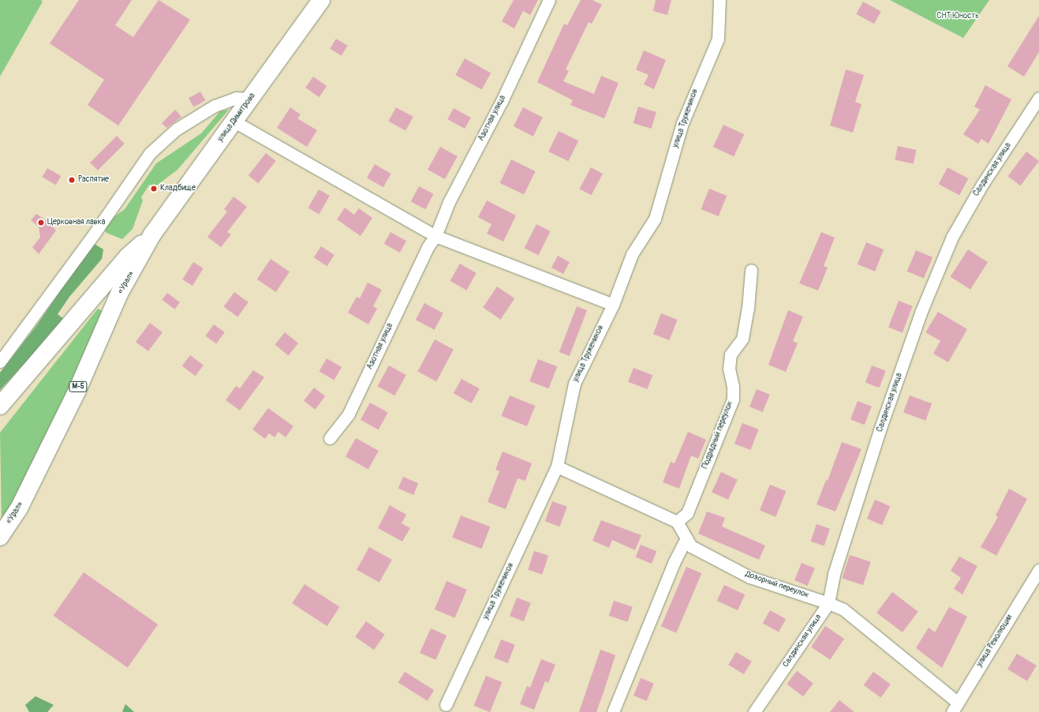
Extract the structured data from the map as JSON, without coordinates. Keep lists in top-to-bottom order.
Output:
{
  "streets": {
    "main road": ["улица Димитрова", "«Урал»", "М-5"],
    "street": [
      "Азотная улица",
      "улица Тружеников",
      "Салдинская улица",
      "Подрядный переулок",
      "Дозорный переулок",
      "улица Революции"
    ]
  },
  "crossings": [
    ["улица Димитрова", "«Урал»"],
    ["Салдинская улица", "Дозорный переулок"],
    ["Подрядный переулок", "Дозорный переулок"],
    ["Дозорный переулок", "улица Революции"]
  ],
  "parks": ["СНТ Юность"],
  "places": ["Распятие", "Кладбище", "Церковная лавка"]
}
